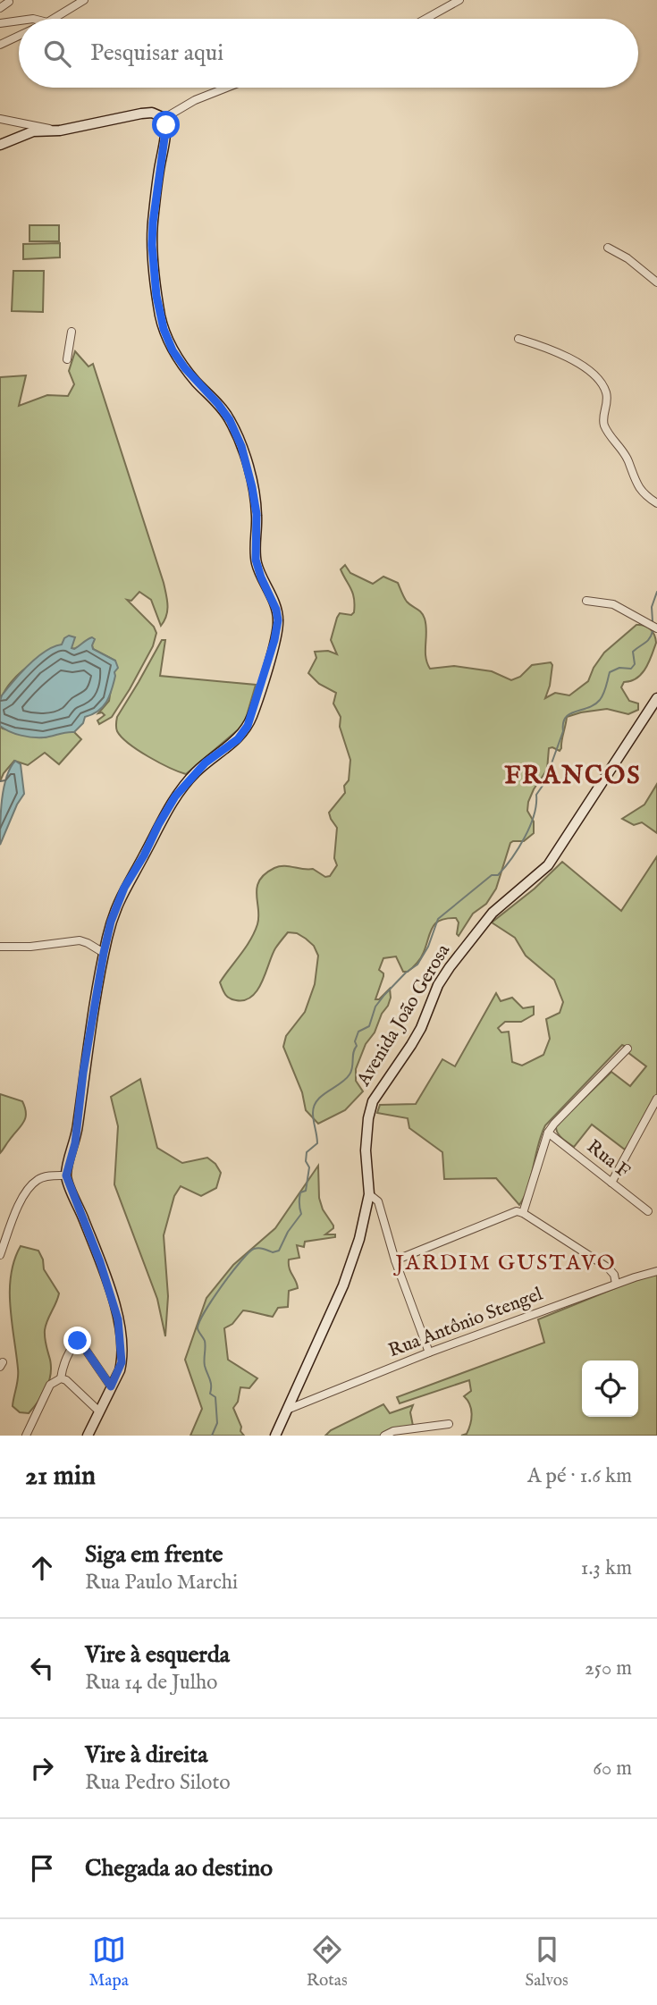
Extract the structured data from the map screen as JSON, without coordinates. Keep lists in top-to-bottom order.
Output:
{
  "streets": {
    "street": ["Avenida João Gerosa", "Rua F", "Rua Antônio Stengel"]
  },
  "crossings": [
    ["Avenida João Gerosa", "Rua Antônio Stengel"]
  ],
  "districts": ["FRANCOS", "JARDIM GUSTAVO"],
  "page": {
    "search": "Pesquisar aqui",
    "heading": ["21 min", "A pé · 1.6 km"],
    "list": [
      ["Siga em frente", "Rua Paulo Marchi", "1.3 km"],
      ["Vire à esquerda", "Rua 14 de Julho", "250 m"],
      ["Vire à direita", "Rua Pedro Siloto", "60 m"],
      "Chegada ao destino"
    ],
    "nav": ["Mapa", "Rotas", "Salvos"]
  }
}
